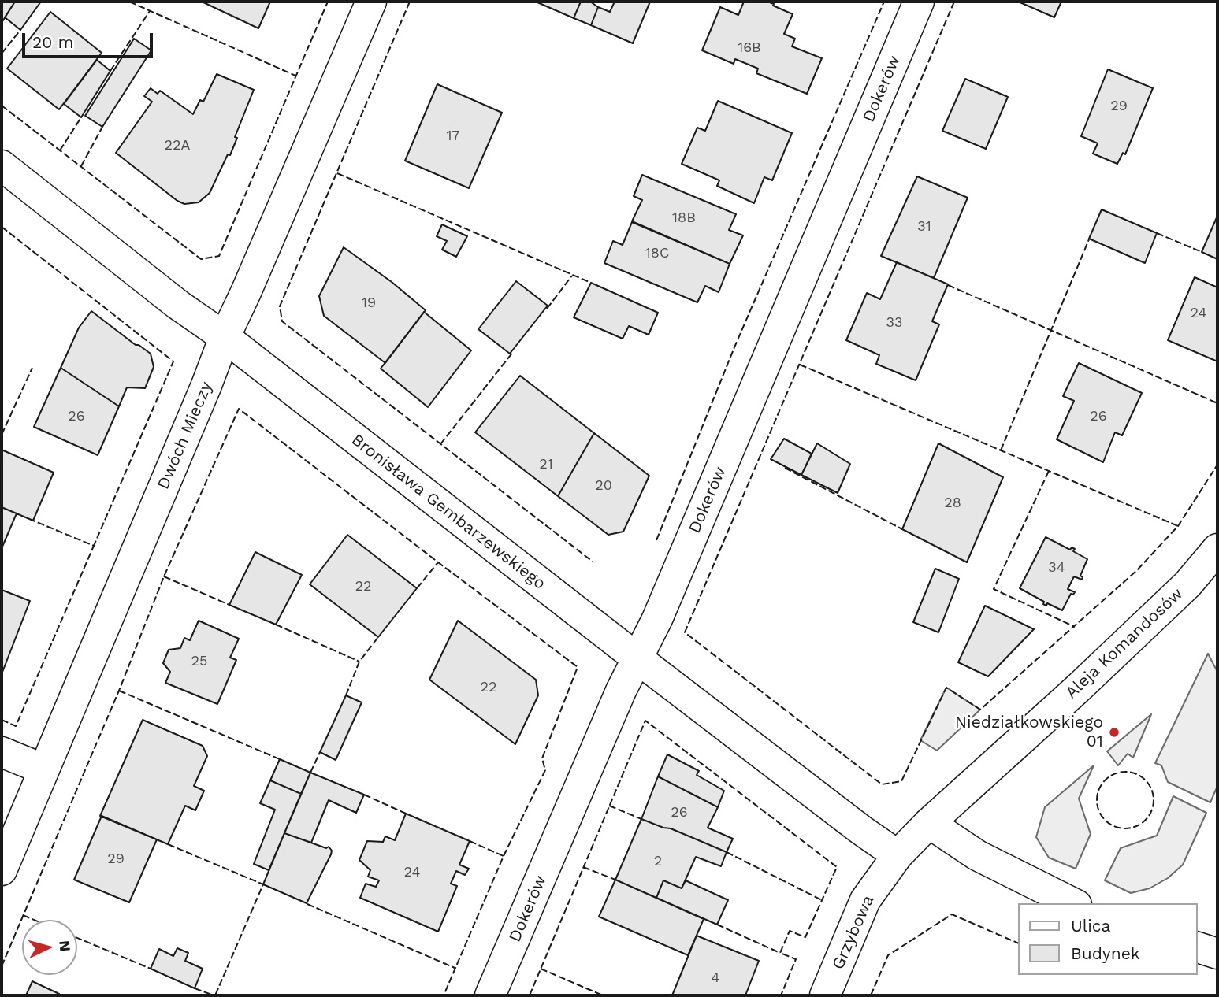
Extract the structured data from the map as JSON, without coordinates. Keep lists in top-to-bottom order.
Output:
{
  "streets": {
    "street": [
      "Dokerów",
      "Dwóch Mieczy",
      "Bronisława Gembarzewskiego",
      "Aleja Komandosów",
      "Grzybowa"
    ]
  },
  "crossings": [
    ["Dokerów", "Bronisława Gembarzewskiego"],
    ["Dwóch Mieczy", "Bronisława Gembarzewskiego"],
    ["Bronisława Gembarzewskiego", "Grzybowa"],
    ["Aleja Komandosów", "Grzybowa"]
  ],
  "places": ["Niedziałkowskiego 01"],
  "house_numbers": [
    "16B",
    "29",
    "17",
    "22A",
    "18B",
    "31",
    "18C",
    "19",
    "24",
    "33",
    "26",
    "26",
    "21",
    "20",
    "28",
    "34",
    "22",
    "25",
    "22",
    "26",
    "29",
    "2",
    "24",
    "4"
  ],
  "legend": ["Ulica", "Budynek"],
  "scale_bar": "20 m",
  "north": "right"
}
